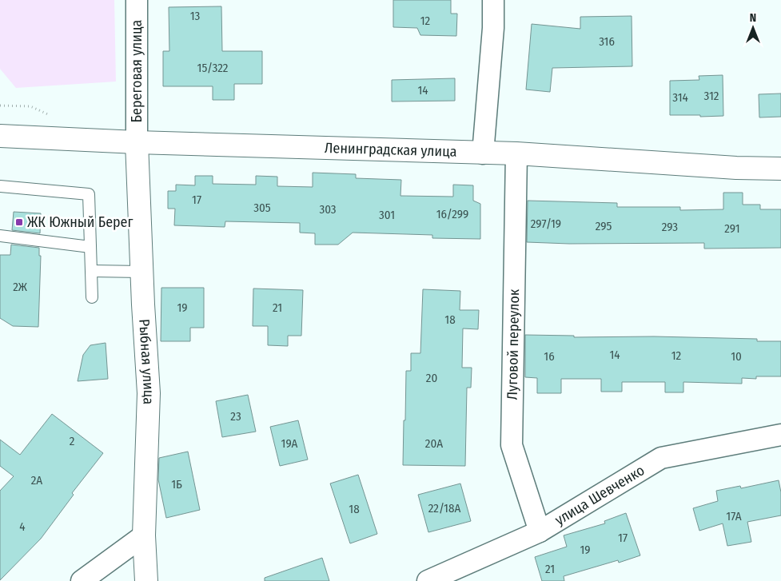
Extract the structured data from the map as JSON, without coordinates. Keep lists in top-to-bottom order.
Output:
{
  "streets": {
    "street": [
      "Береговая улица",
      "Ленинградская улица",
      "Луговой переулок",
      "Рыбная улица",
      "улица Шевченко"
    ]
  },
  "crossings": [
    ["Береговая улица", "Ленинградская улица"],
    ["Береговая улица", "Рыбная улица"],
    ["Ленинградская улица", "Луговой переулок"],
    ["Ленинградская улица", "Рыбная улица"],
    ["Луговой переулок", "улица Шевченко"]
  ],
  "places": {
    "transit": ["ЖК Южный Берег"]
  },
  "house_numbers": [
    "13",
    "12",
    "316",
    "15/322",
    "14",
    "312",
    "314",
    "17",
    "305",
    "303",
    "16/299",
    "301",
    "297/19",
    "295",
    "293",
    "291",
    "2Ж",
    "19",
    "21",
    "18",
    "14",
    "12",
    "16",
    "10",
    "20",
    "23",
    "2",
    "19А",
    "20А",
    "2А",
    "1Б",
    "22/18А",
    "18",
    "17А",
    "4",
    "17",
    "19",
    "21"
  ],
  "north": "top"
}
